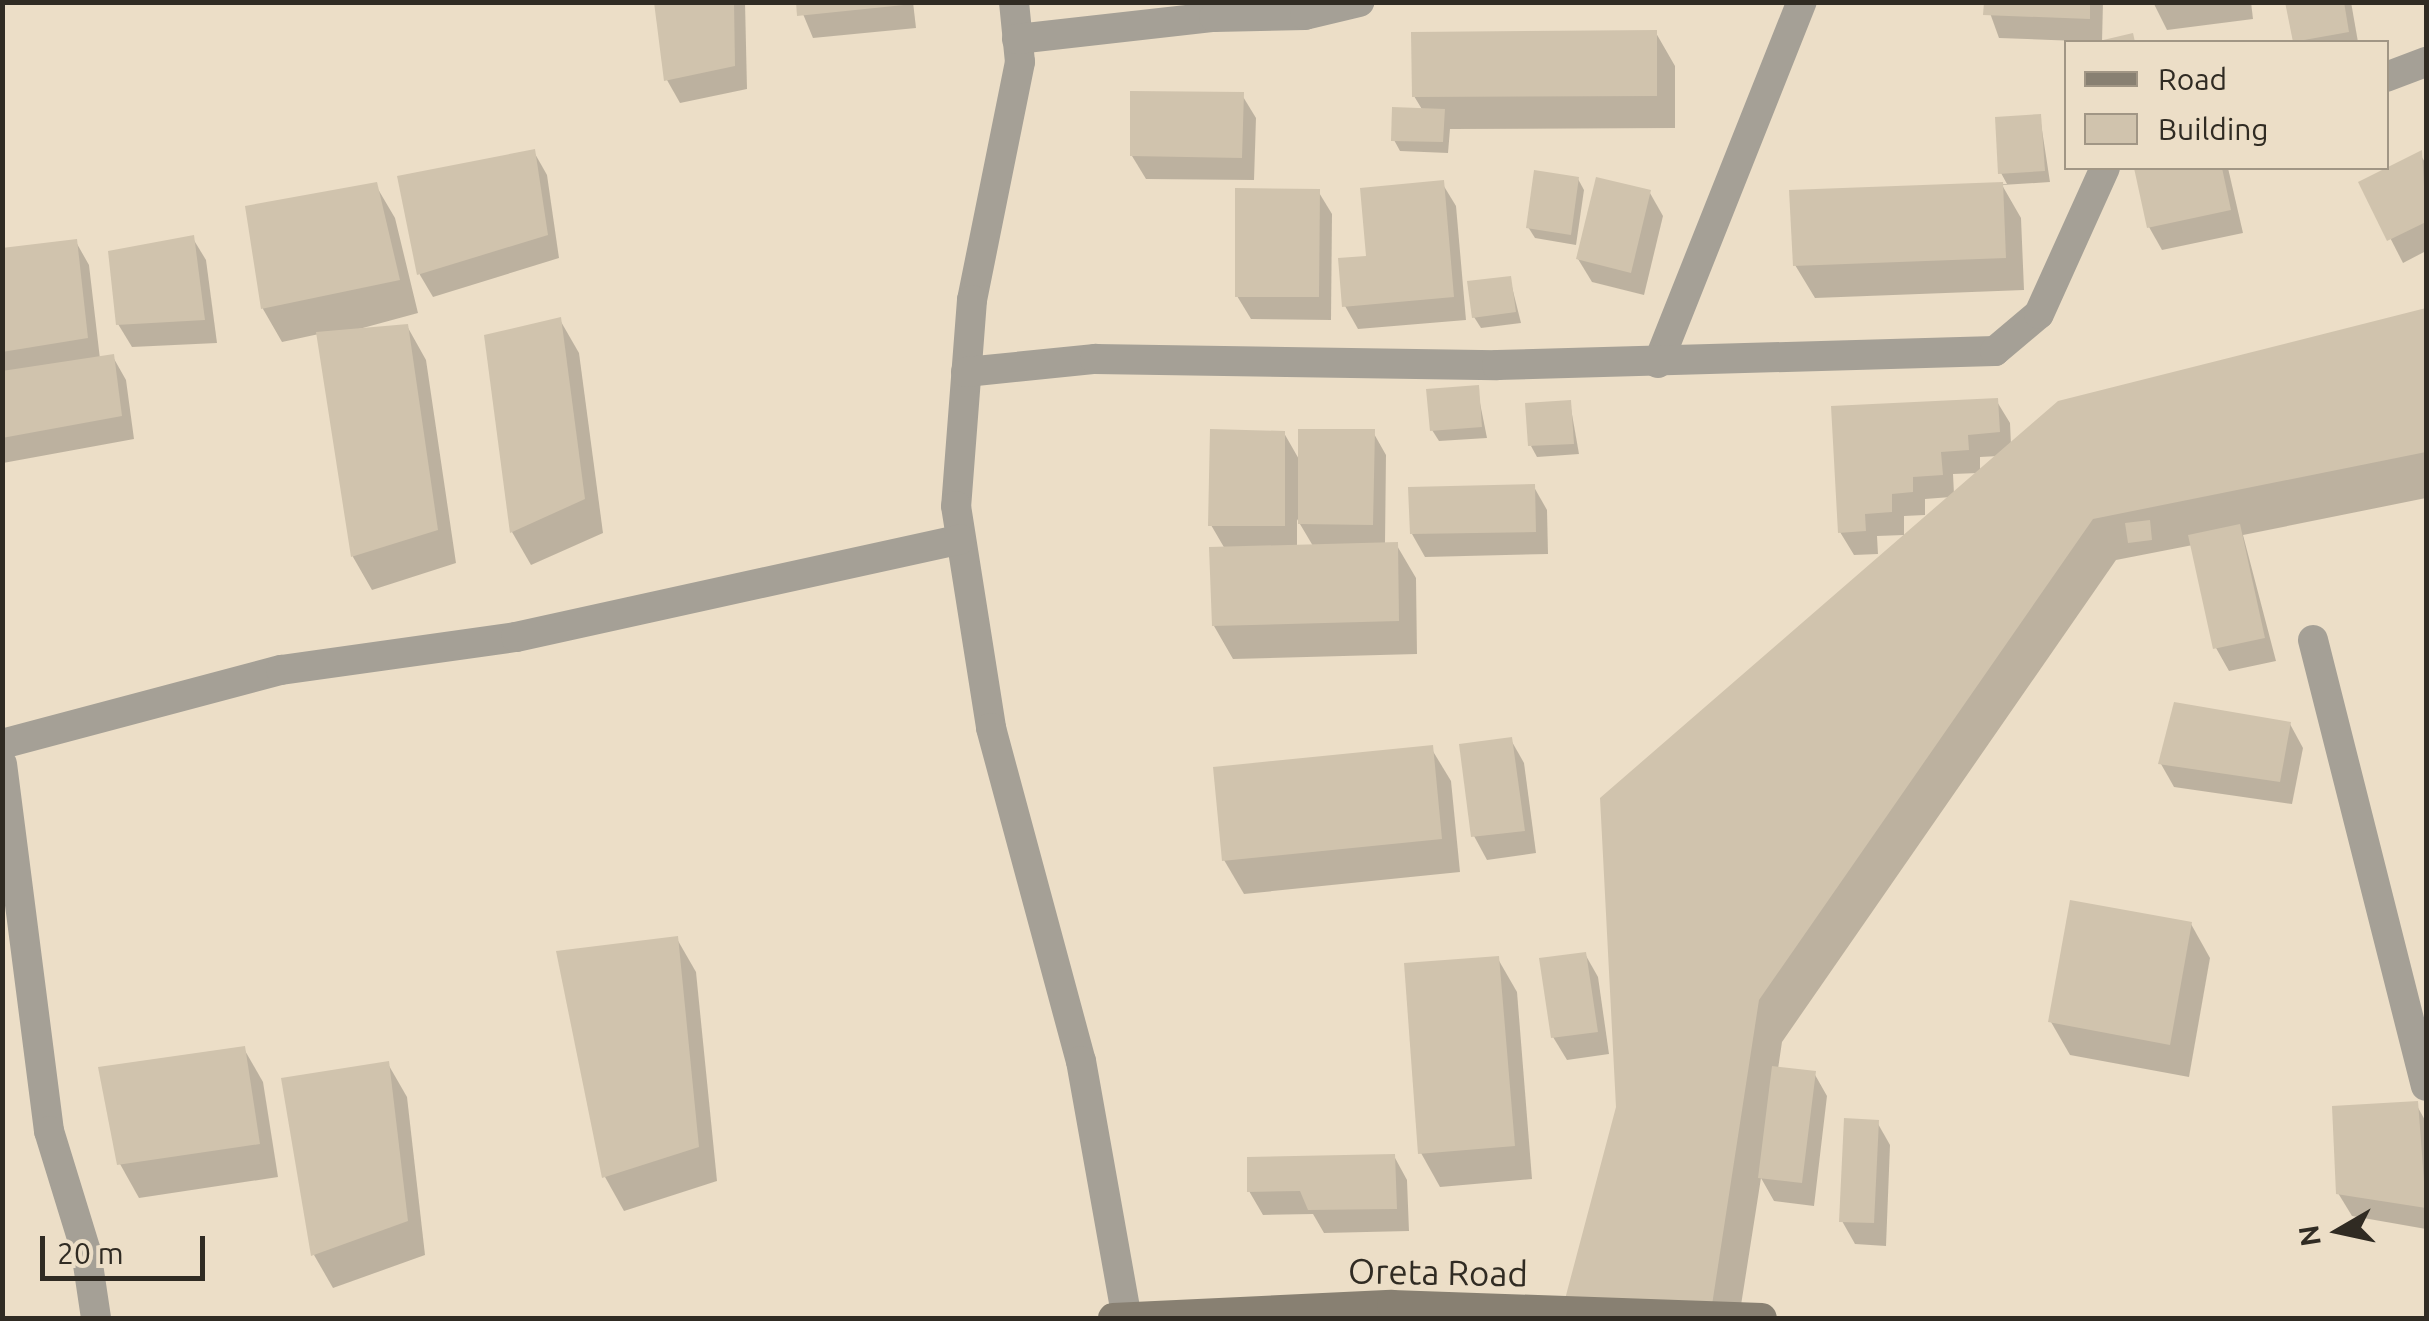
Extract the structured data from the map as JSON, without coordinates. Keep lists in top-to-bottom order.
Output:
{
  "streets": {
    "street": ["Oreta Road"]
  },
  "legend": ["Road", "Building"],
  "scale_bar": "20 m",
  "north": "left"
}
